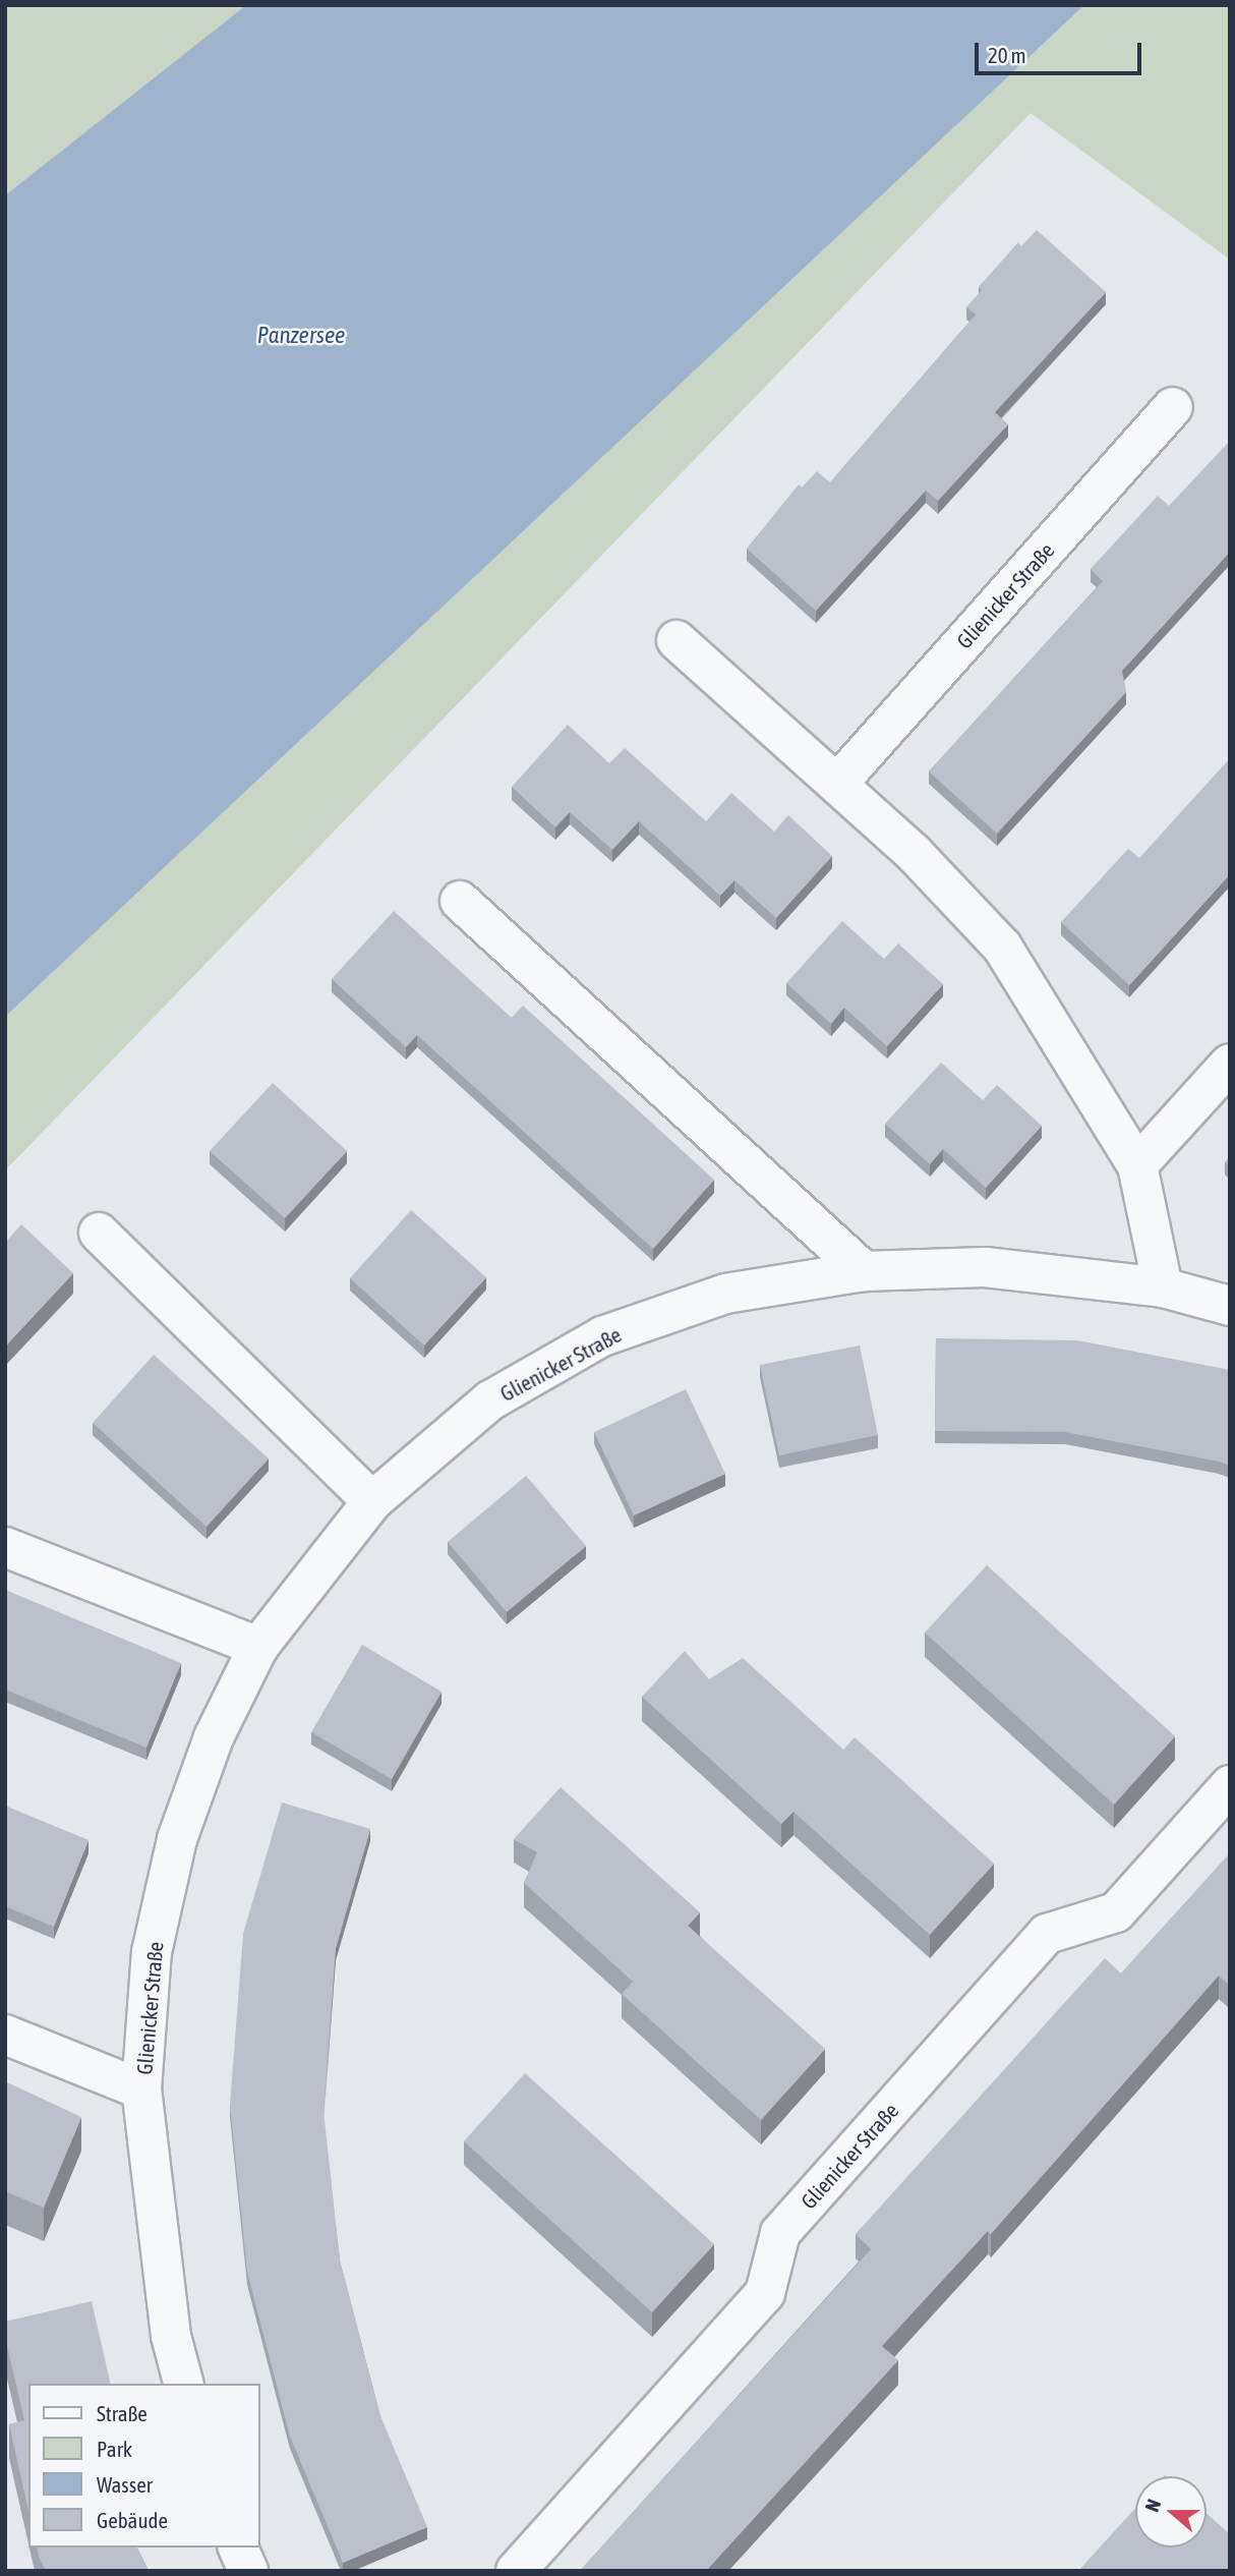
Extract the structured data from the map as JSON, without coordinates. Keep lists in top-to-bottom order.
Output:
{
  "streets": {
    "street": ["Glienicker Straße"]
  },
  "water": ["Panzersee"],
  "legend": [
    "Straße",
    "Park",
    "Wasser",
    "Gebäude"
  ],
  "scale_bar": "20 m",
  "north": "left"
}
